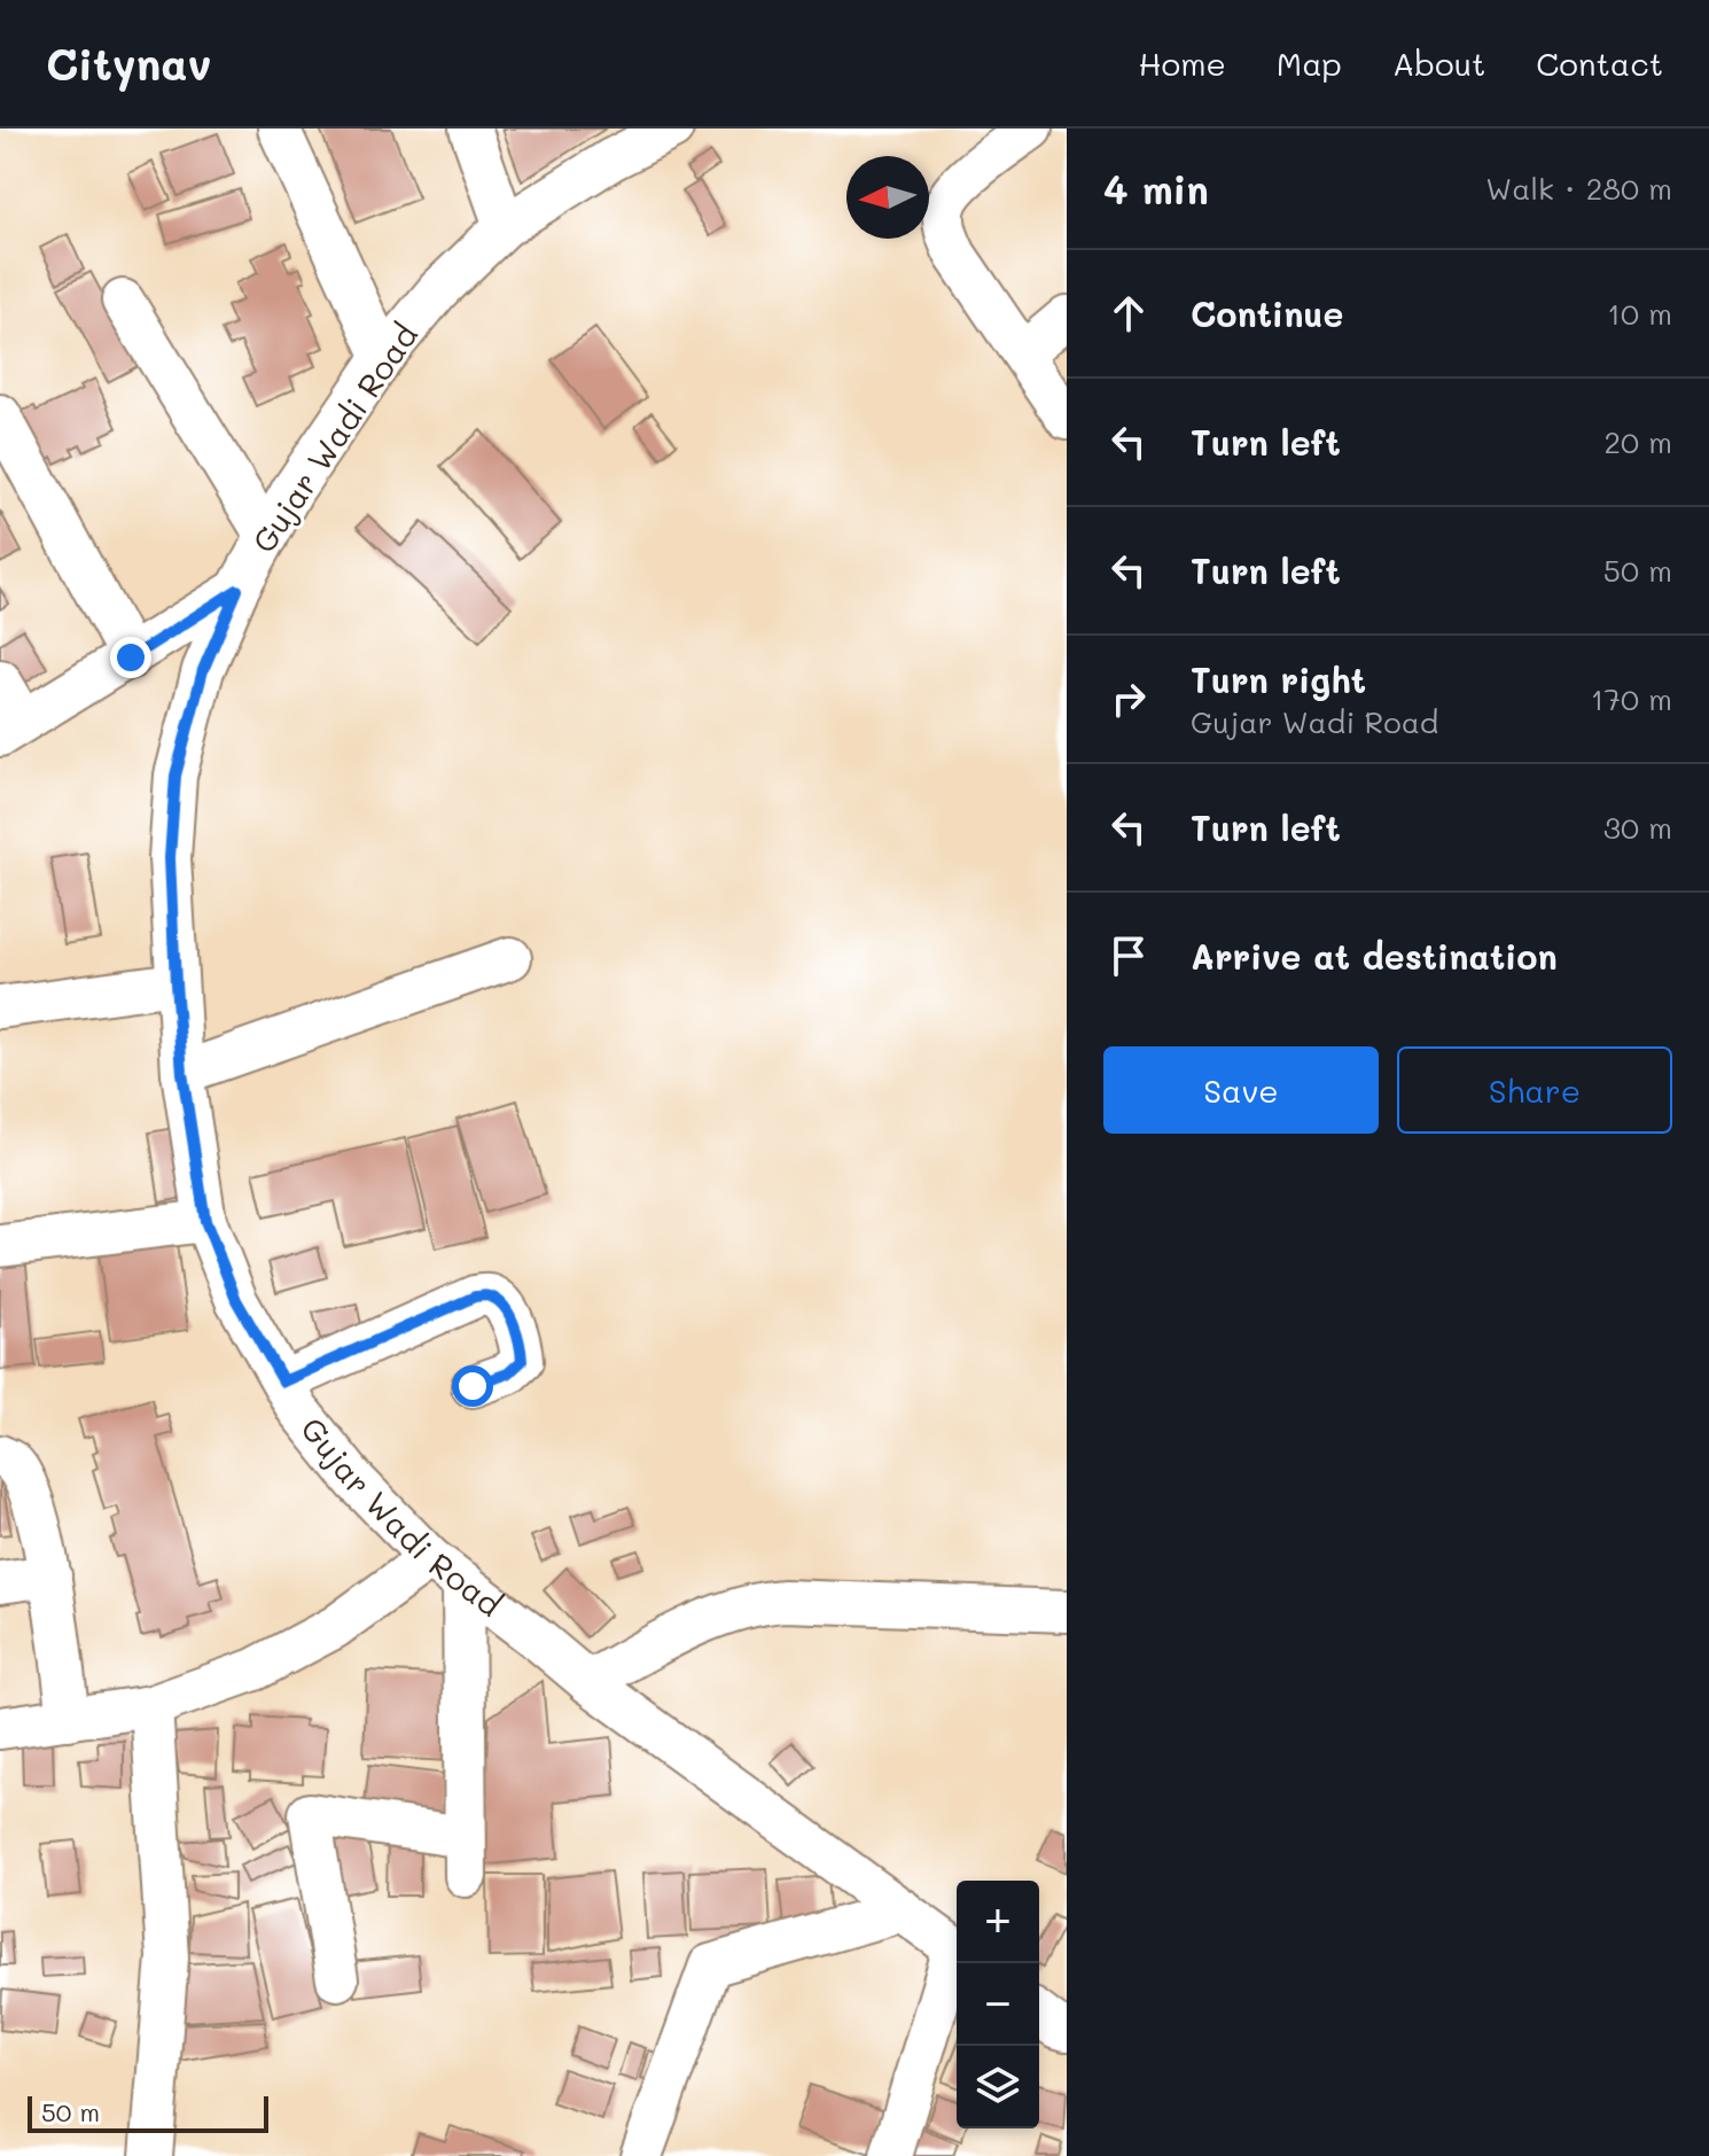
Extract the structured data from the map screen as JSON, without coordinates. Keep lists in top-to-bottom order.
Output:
{
  "streets": {
    "street": ["Gujar Wadi Road"]
  },
  "scale_bar": "50 m",
  "north": "left",
  "page": {
    "header": "Citynav",
    "nav": [
      "Home",
      "Map",
      "About",
      "Contact"
    ],
    "heading": ["4 min", "Walk · 280 m"],
    "list": [
      ["Continue", "10 m"],
      ["Turn left", "20 m"],
      ["Turn left", "50 m"],
      ["Turn right", "Gujar Wadi Road", "170 m"],
      ["Turn left", "30 m"],
      "Arrive at destination"
    ],
    "buttons": ["Save", "Share"],
    "map_buttons": ["+", "−"],
    "scale": "50 m"
  }
}
